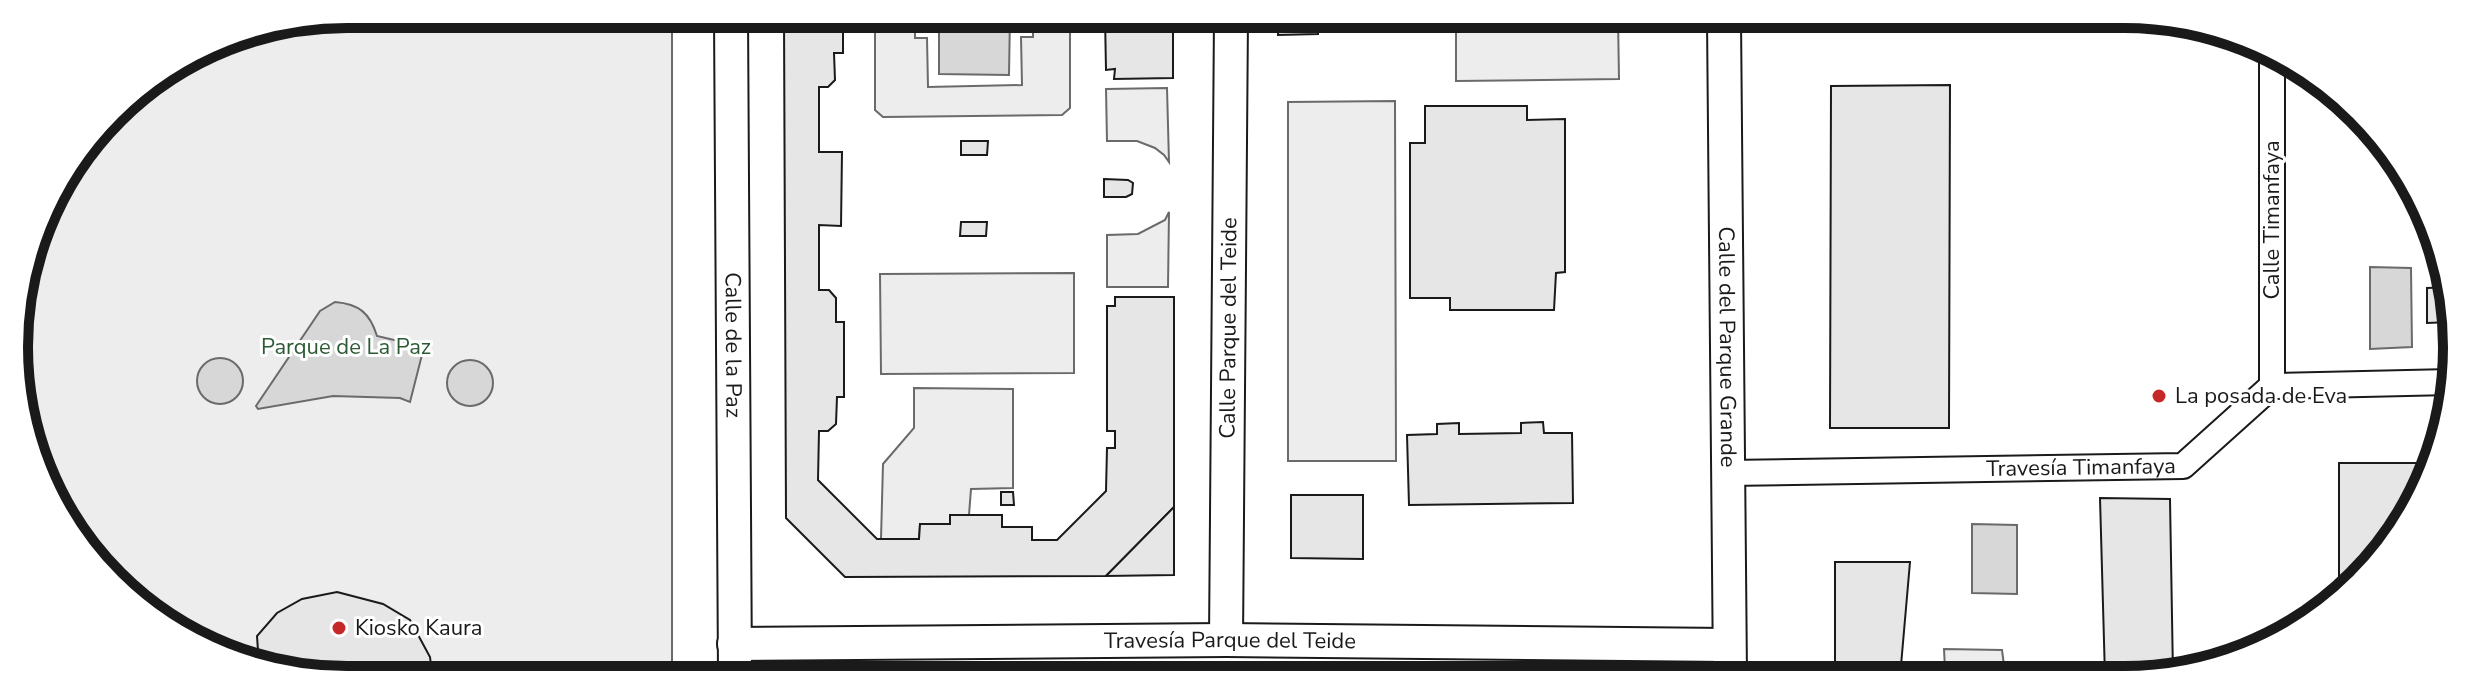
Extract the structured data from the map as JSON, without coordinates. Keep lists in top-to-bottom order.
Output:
{
  "streets": {
    "street": [
      "Calle Timanfaya",
      "Calle Parque del Teide",
      "Calle de la Paz",
      "Calle del Parque Grande",
      "Travesía Timanfaya",
      "Travesía Parque del Teide"
    ]
  },
  "crossings": [
    ["Calle Timanfaya", "Travesía Timanfaya"],
    ["Calle Parque del Teide", "Travesía Parque del Teide"],
    ["Calle de la Paz", "Travesía Parque del Teide"],
    ["Calle del Parque Grande", "Travesía Timanfaya"],
    ["Calle del Parque Grande", "Travesía Parque del Teide"]
  ],
  "parks": ["Parque de La Paz"],
  "places": ["La posada de Eva", "Kiosko Kaura"]
}
